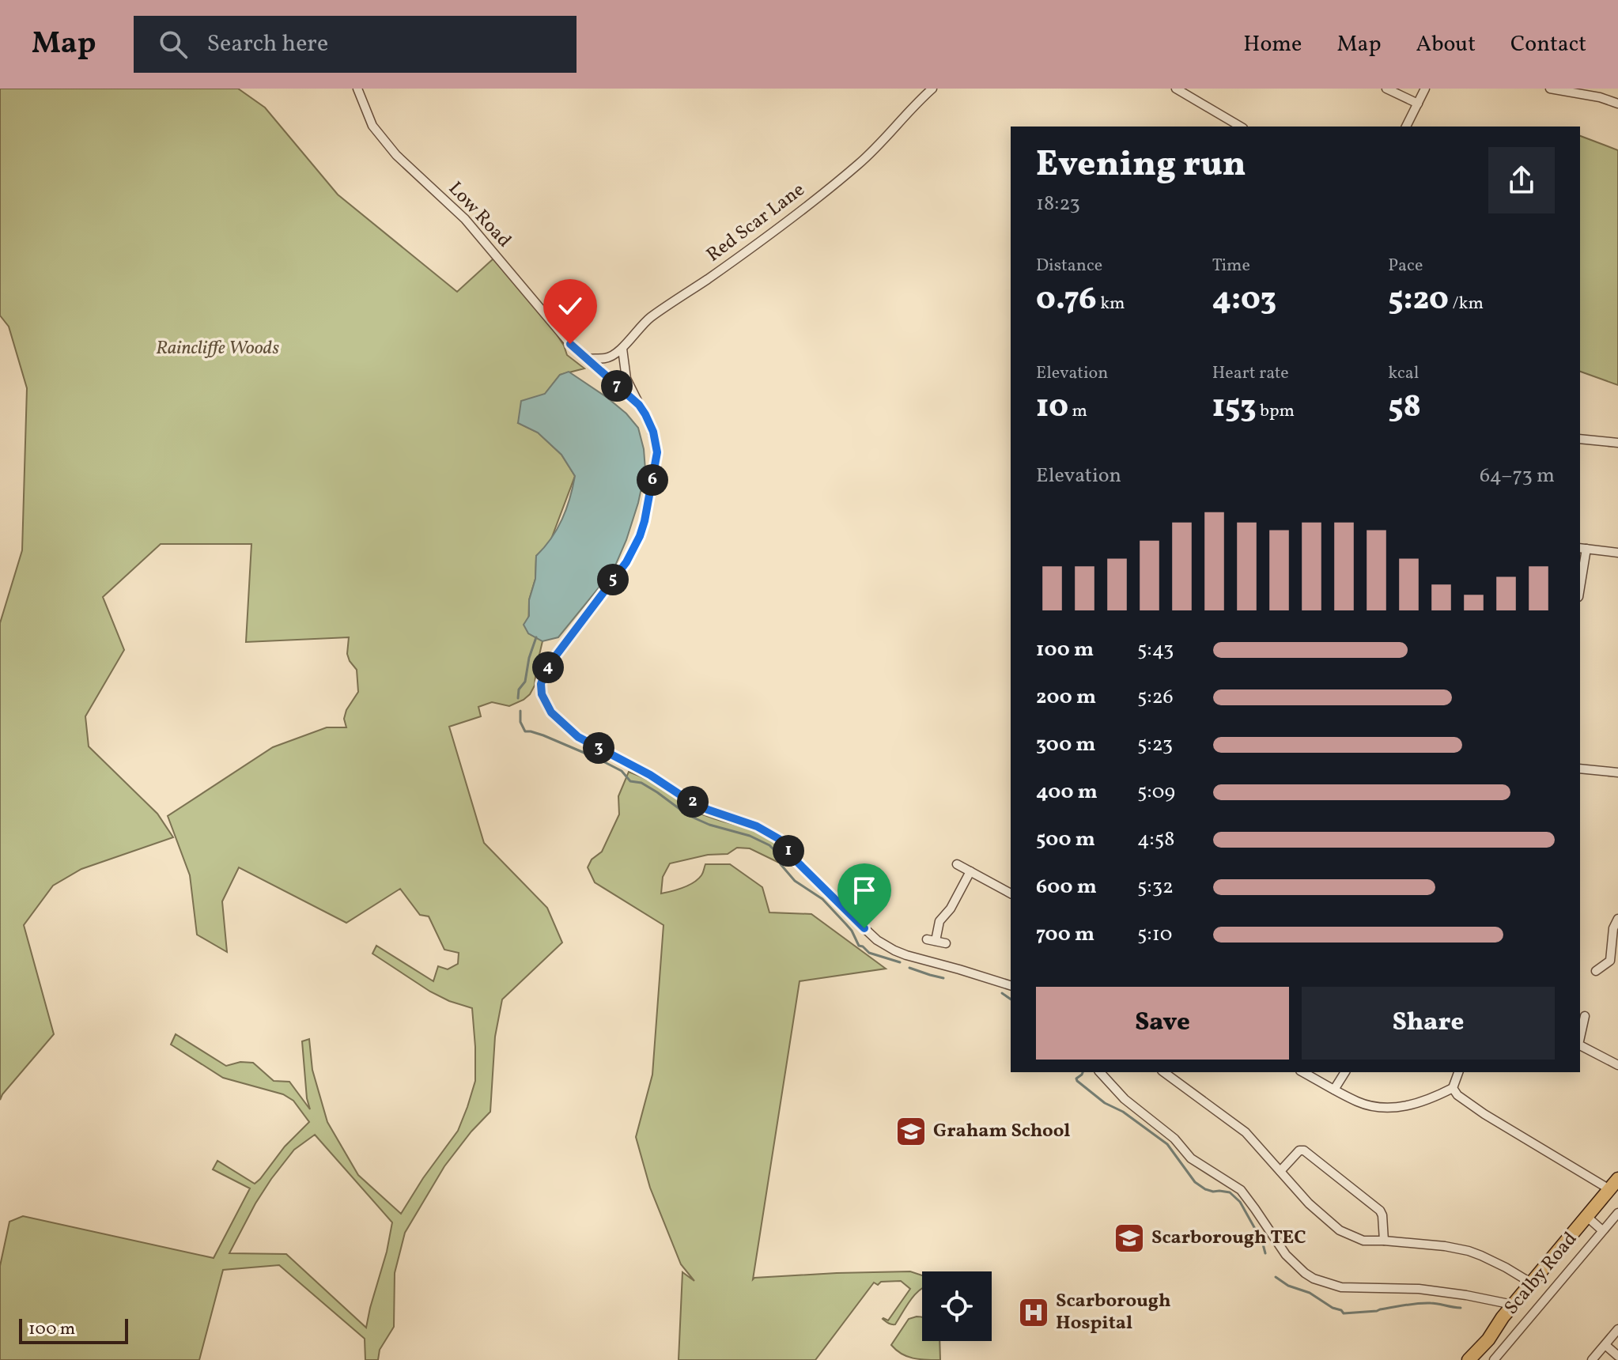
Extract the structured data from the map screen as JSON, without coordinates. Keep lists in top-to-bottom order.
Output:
{
  "streets": {
    "highway": ["Scalby Road"],
    "street": ["Low Road", "Red Scar Lane"]
  },
  "parks": ["Raincliffe Woods"],
  "places": {
    "school or university": ["Graham School", "Scarborough TEC"],
    "hospital": ["Scarborough Hospital"]
  },
  "scale_bar": "100 m",
  "page": {
    "header": "Map",
    "search": "Search here",
    "nav": [
      "Home",
      "Map",
      "About",
      "Contact"
    ],
    "heading": ["Evening run", "18:23"],
    "stats": [
      ["Distance", "0.76 km"],
      ["Time", "4:03"],
      ["Pace", "5:20 /km"],
      ["Elevation", "10 m"],
      ["Heart rate", "153 bpm"],
      ["kcal", "58"]
    ],
    "pins": [
      "7",
      "6",
      "5",
      "4",
      "3",
      "2",
      "1"
    ],
    "chart": ["Elevation", "64–73 m"],
    "list": [
      {
        "name": "100 m",
        "note": "5:43"
      },
      {
        "name": "200 m",
        "note": "5:26"
      },
      {
        "name": "300 m",
        "note": "5:23"
      },
      {
        "name": "400 m",
        "note": "5:09"
      },
      {
        "name": "500 m",
        "note": "4:58"
      },
      {
        "name": "600 m",
        "note": "5:32"
      },
      {
        "name": "700 m",
        "note": "5:10"
      }
    ],
    "buttons": ["Save", "Share"],
    "scale": "100 m"
  }
}
